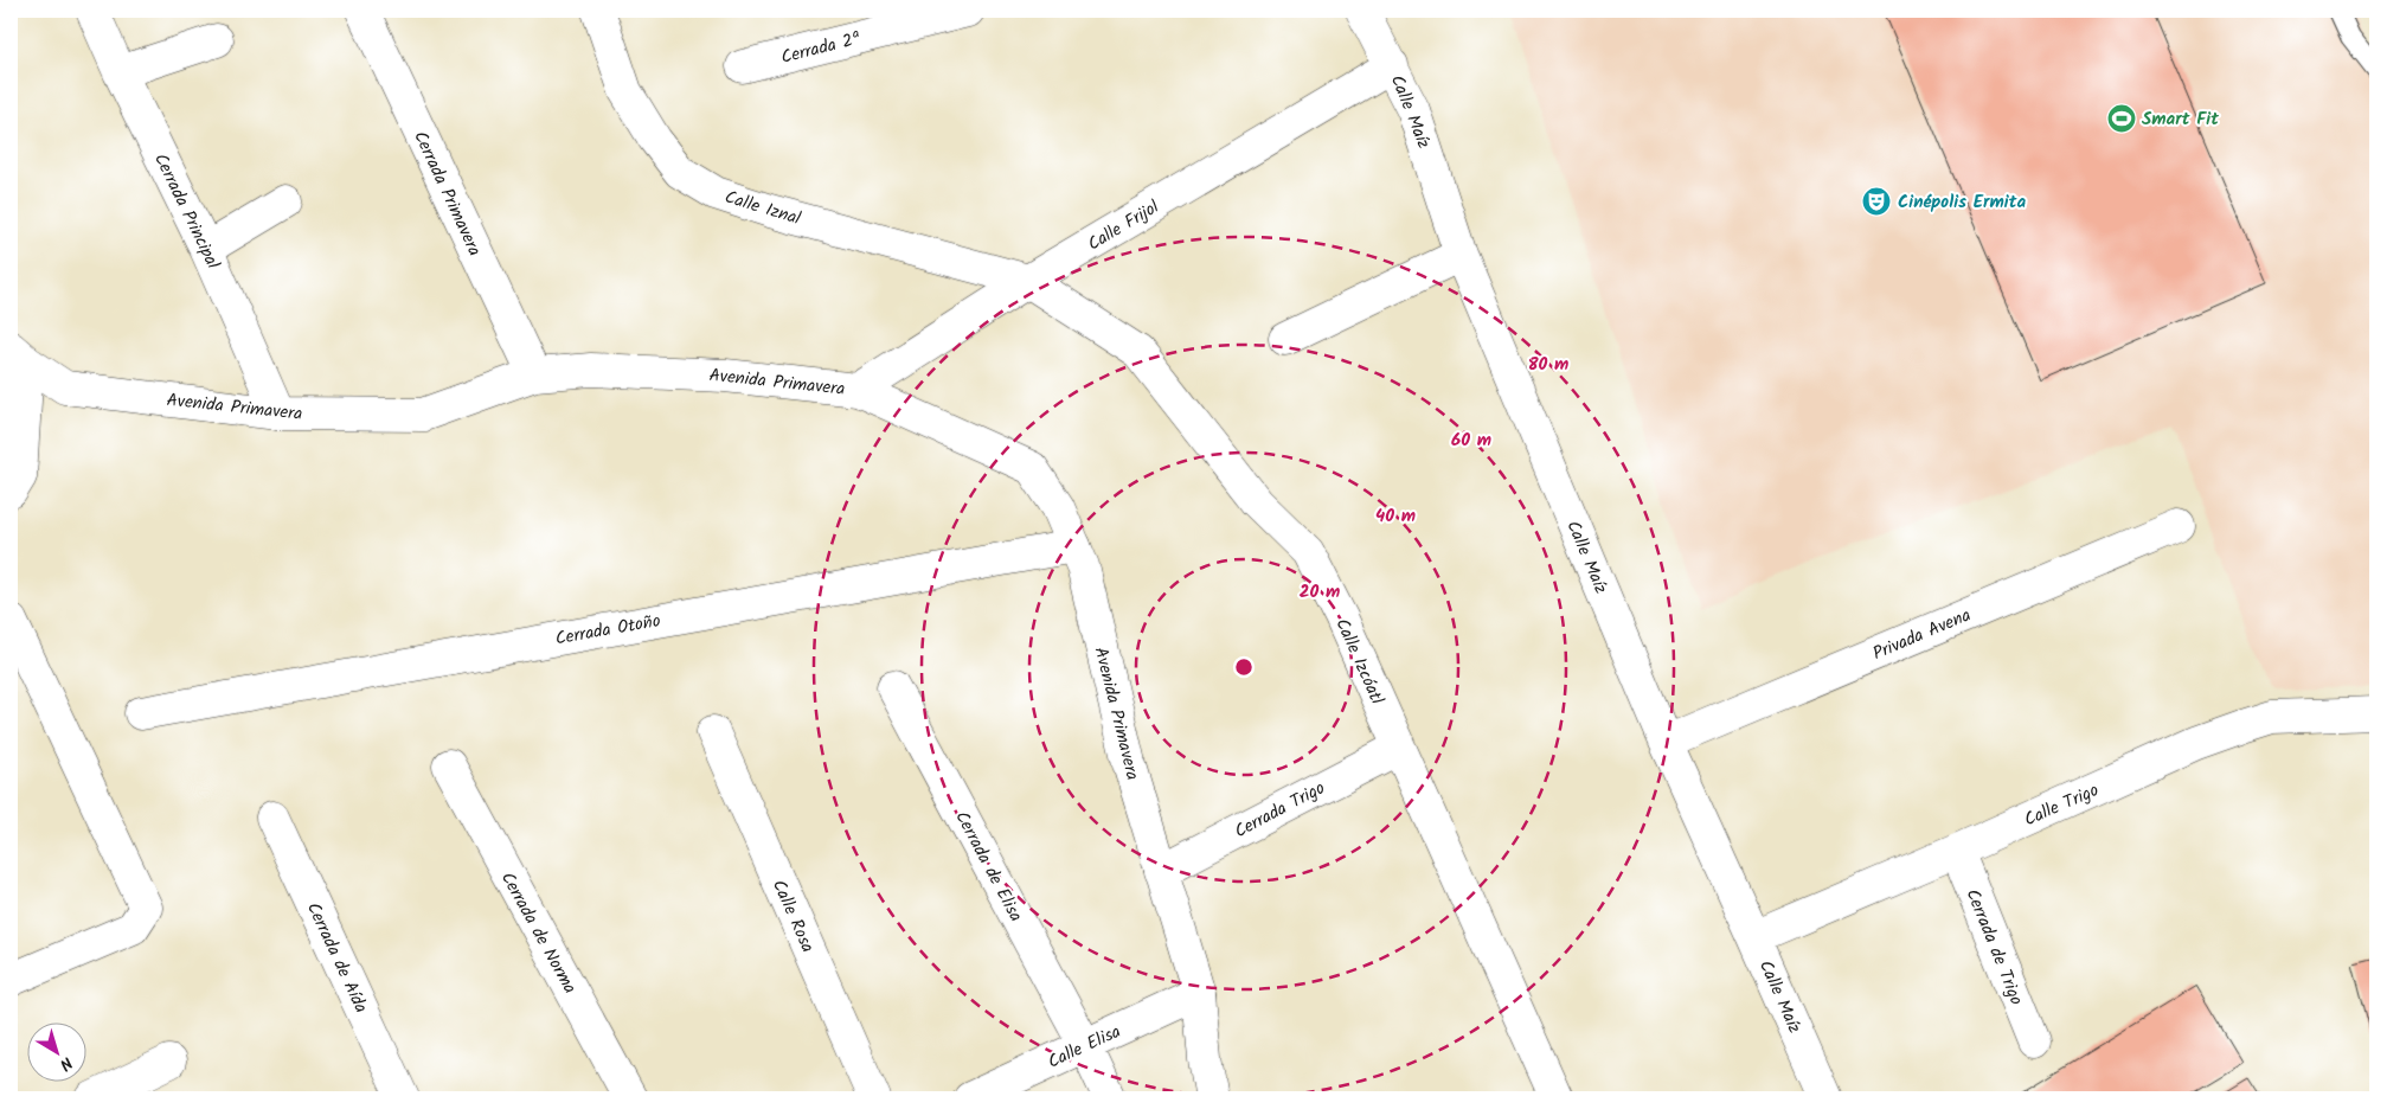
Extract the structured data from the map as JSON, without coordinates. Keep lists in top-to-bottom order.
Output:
{
  "streets": {
    "street": [
      "Cerrada 2ª",
      "Calle Maíz",
      "Cerrada Primavera",
      "Calle Iznal",
      "Cerrada Principal",
      "Calle Frijol",
      "Avenida Primavera",
      "Cerrada Otoño",
      "Privada Avena",
      "Calle Izcóatl",
      "Calle Trigo",
      "Cerrada Trigo",
      "Cerrada de Elisa",
      "Calle Rosa",
      "Cerrada de Norma",
      "Cerrada de Trigo",
      "Cerrada de Aída",
      "Calle Elisa"
    ]
  },
  "crossings": [
    ["Calle Maíz", "Calle Frijol"],
    ["Calle Maíz", "Privada Avena"],
    ["Calle Maíz", "Calle Trigo"],
    ["Cerrada Primavera", "Avenida Primavera"],
    ["Calle Iznal", "Calle Frijol"],
    ["Calle Iznal", "Calle Izcóatl"],
    ["Cerrada Principal", "Avenida Primavera"],
    ["Calle Frijol", "Avenida Primavera"],
    ["Calle Frijol", "Calle Izcóatl"],
    ["Avenida Primavera", "Cerrada Otoño"],
    ["Avenida Primavera", "Cerrada Trigo"],
    ["Avenida Primavera", "Calle Elisa"],
    ["Calle Izcóatl", "Cerrada Trigo"],
    ["Calle Trigo", "Cerrada de Trigo"],
    ["Cerrada de Elisa", "Calle Elisa"]
  ],
  "places": {
    "sports": ["Smart Fit"],
    "theatre": ["Cinépolis Ermita"]
  },
  "north": "bottom right",
  "rings": [
    "80 m",
    "60 m",
    "40 m",
    "20 m"
  ]
}
